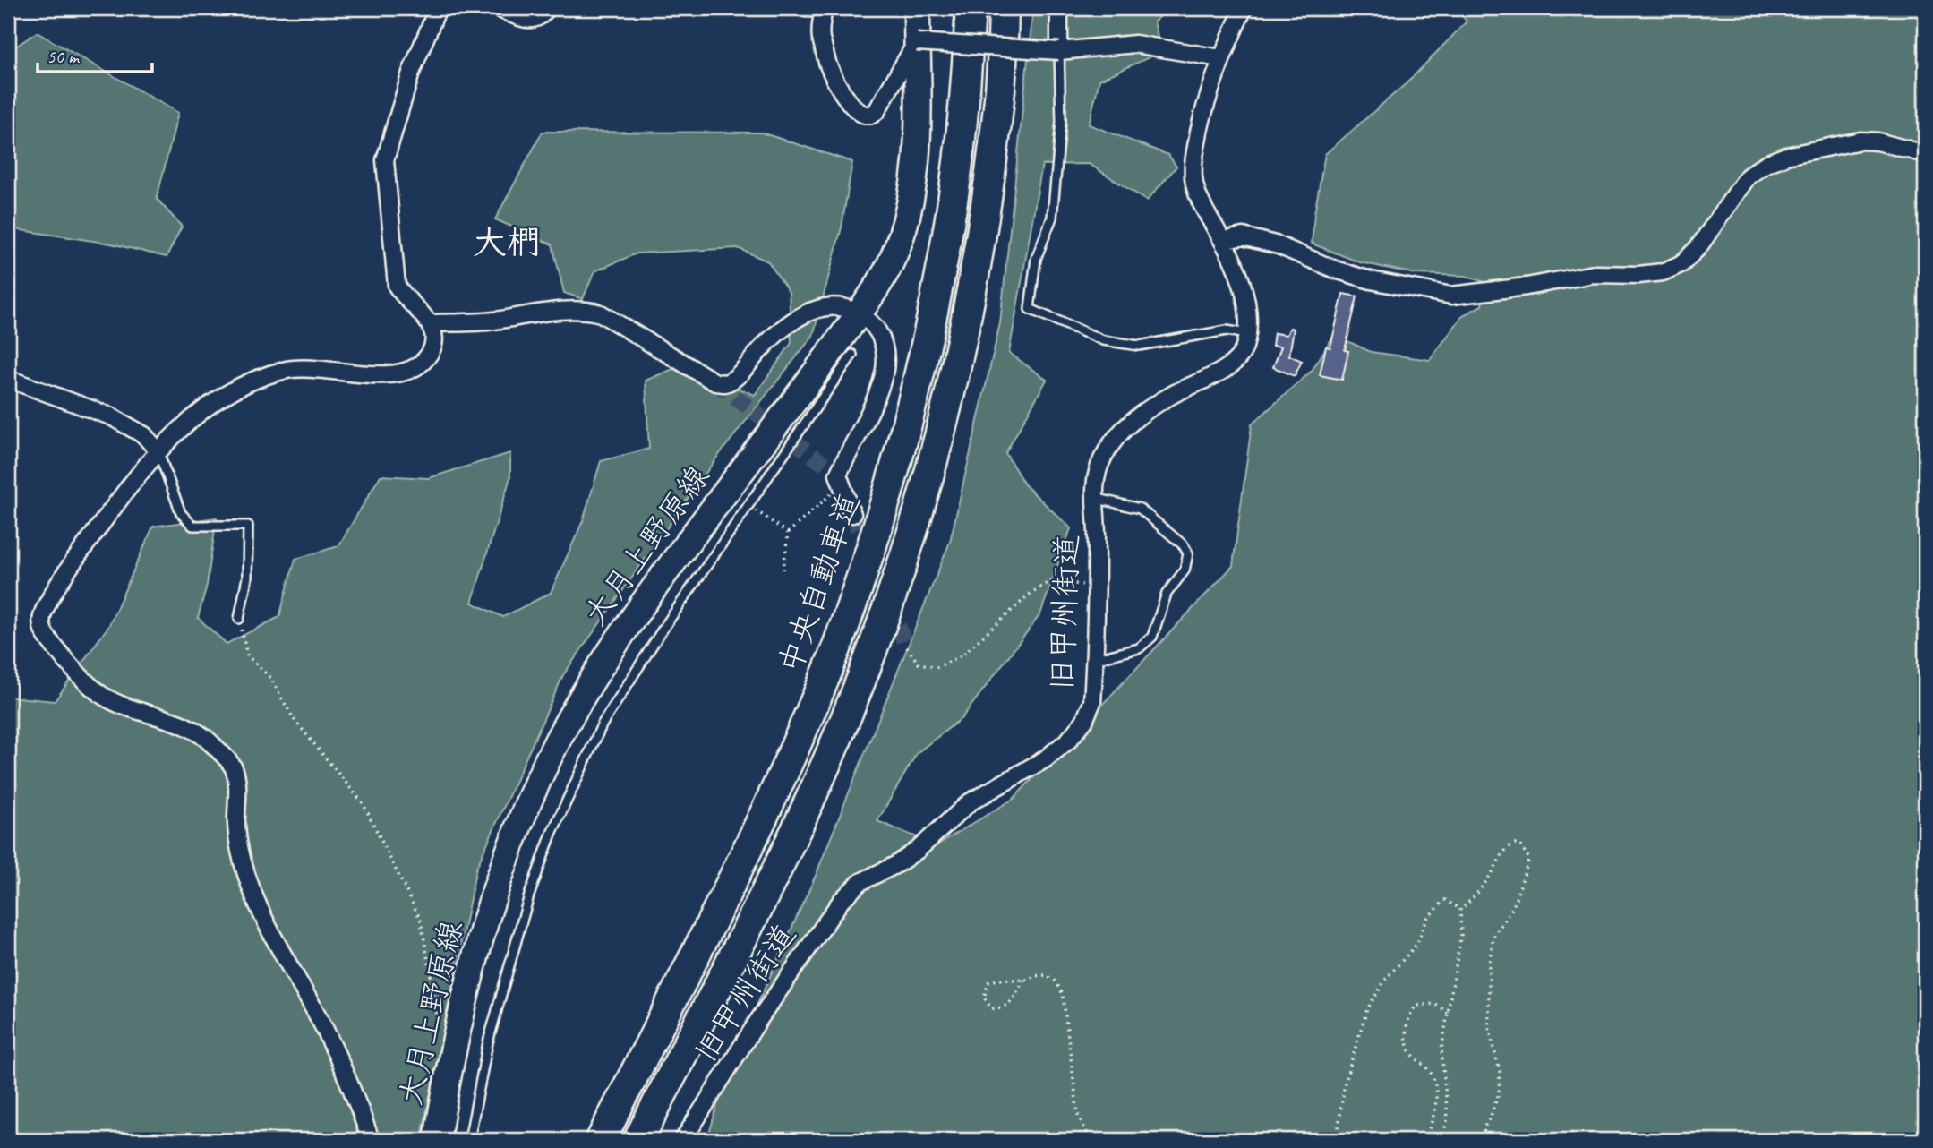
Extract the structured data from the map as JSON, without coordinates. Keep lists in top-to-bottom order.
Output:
{
  "streets": {
    "highway": ["中央自動車道"],
    "main road": ["大月上野原線"],
    "street": ["旧甲州街道"]
  },
  "districts": ["大椚"],
  "scale_bar": "50 m"
}
